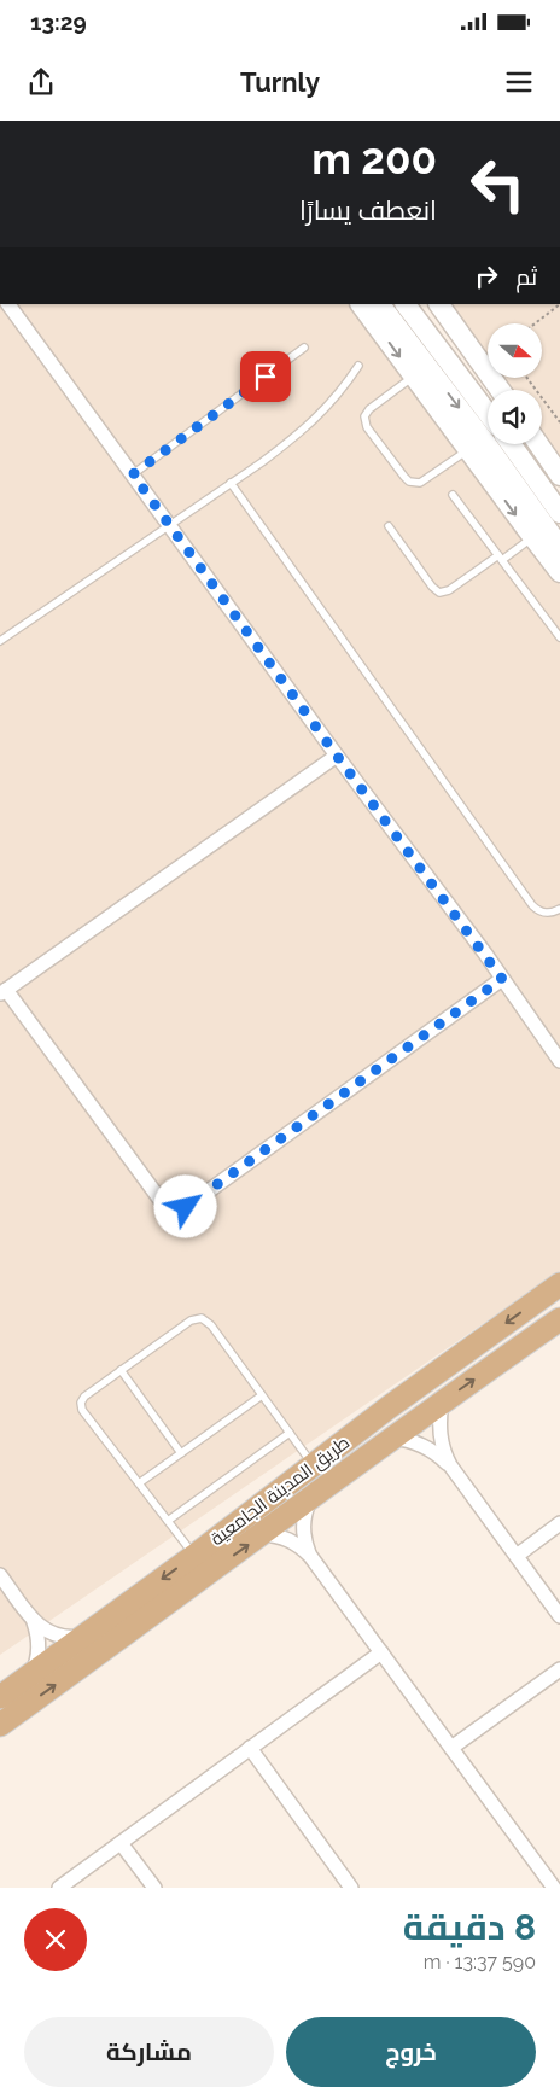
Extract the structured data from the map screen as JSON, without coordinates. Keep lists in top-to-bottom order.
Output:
{
  "streets": {
    "main road": ["طريق المدينة الجامعية"]
  },
  "north": "right",
  "page": {
    "status": "13:29",
    "header": "Turnly",
    "turn": ["200 m", "انعطف يسارًا"],
    "then": "ثم",
    "heading": ["8 دقيقة", "590 m · 13:37"],
    "buttons": ["خروج", "مشاركة"]
  }
}
